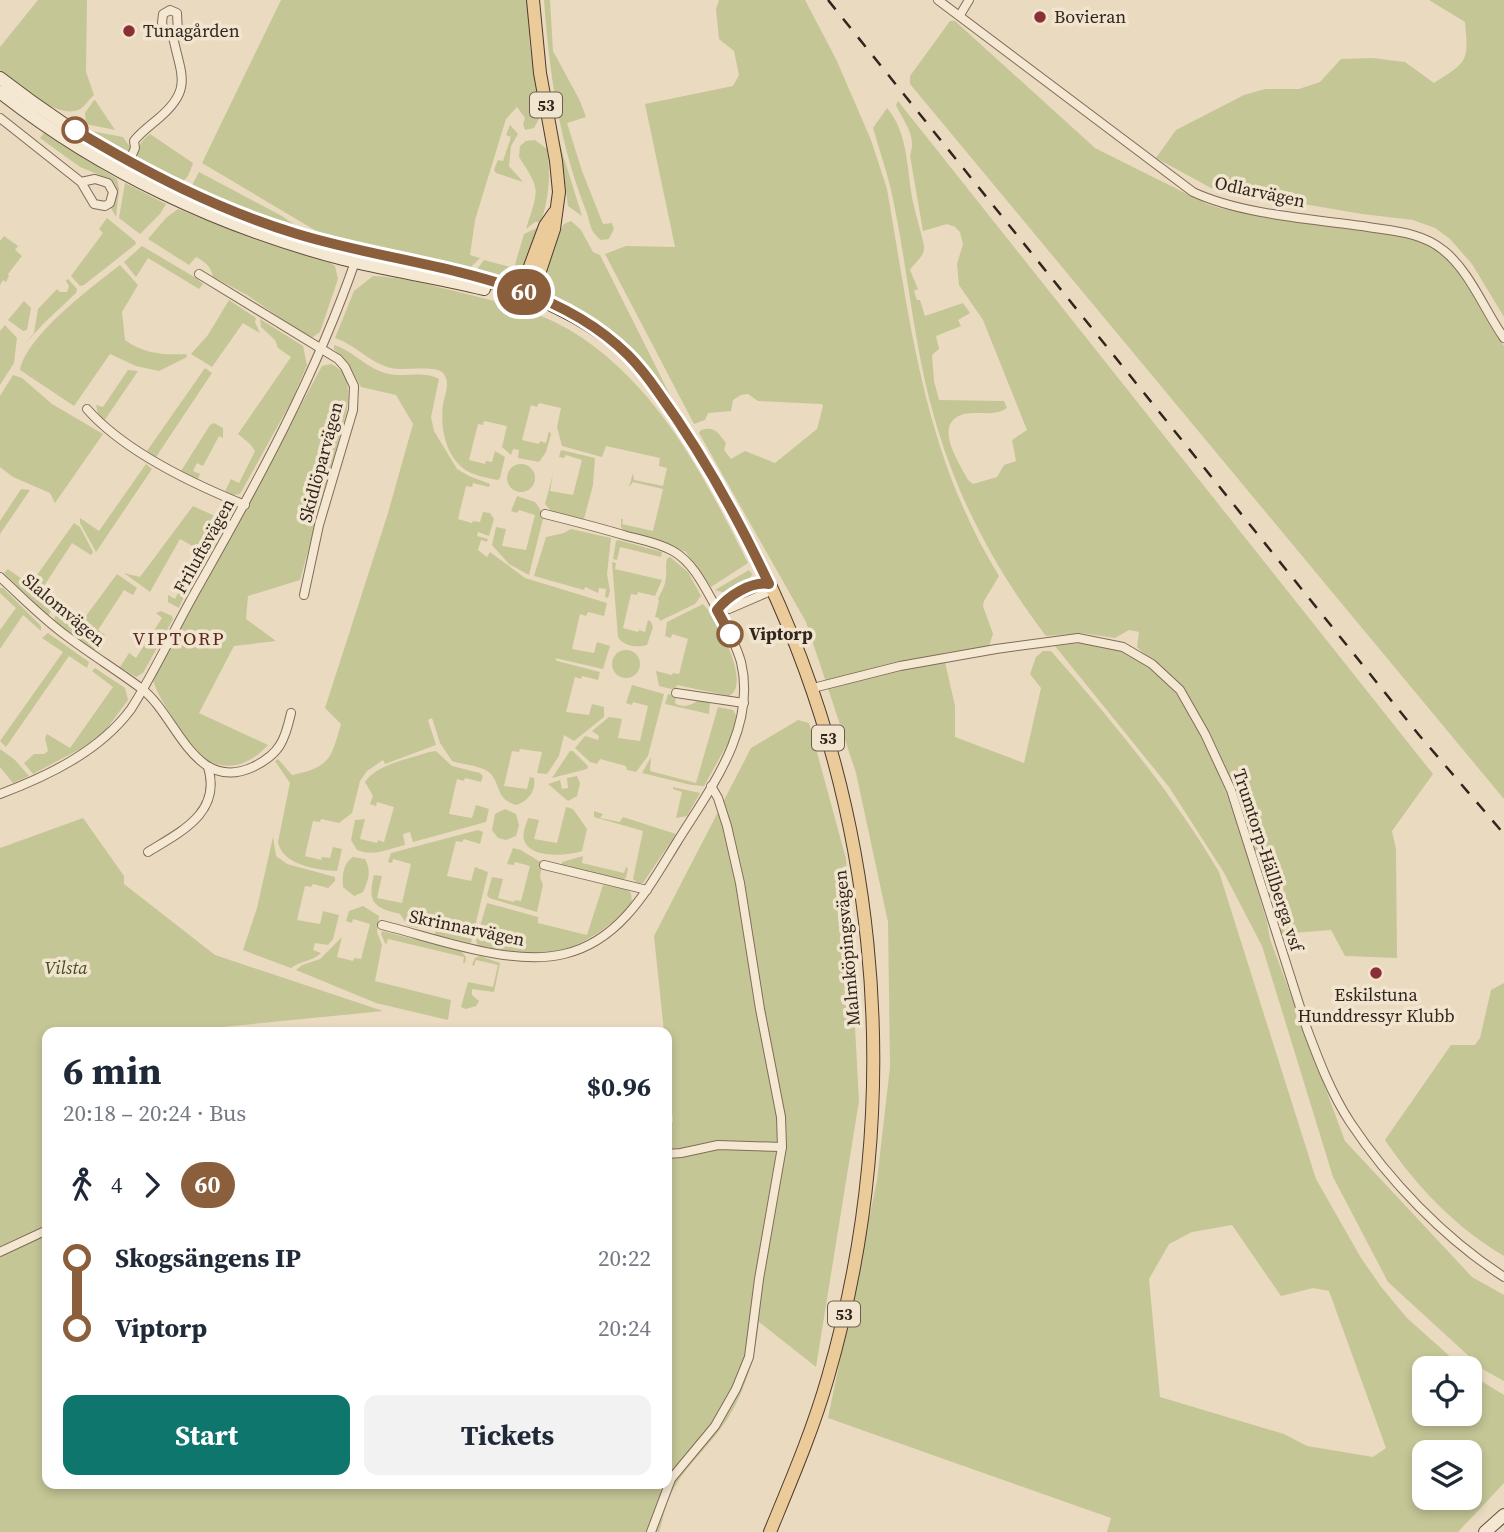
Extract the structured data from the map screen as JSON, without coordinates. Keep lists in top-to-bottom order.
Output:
{
  "streets": {
    "main road": ["53", "Malmköpingsvägen"],
    "street": [
      "Odlarvägen",
      "Skidlöparvägen",
      "Friluftsvägen",
      "Slalomvägen",
      "Trumtorp-Hällberga vsf",
      "Skrinnarvägen"
    ]
  },
  "crossings": [
    ["53", "Malmköpingsvägen"],
    ["Skidlöparvägen", "Friluftsvägen"],
    ["Friluftsvägen", "Slalomvägen"],
    ["Trumtorp-Hällberga vsf", "Malmköpingsvägen"]
  ],
  "districts": ["VIPTORP"],
  "parks": ["Vilsta"],
  "places": [
    "Bovieran",
    "Tunagården",
    "Viptorp",
    "Eskilstuna Hunddressyr Klubb"
  ],
  "lines": ["bus line 60"],
  "page": {
    "on_map": "60",
    "heading": ["6 min", "20:18 – 20:24 · Bus", "$0.96"],
    "legs": ["4", "60"],
    "list": [
      {
        "name": "Skogsängens IP",
        "value": "20:22"
      },
      {
        "name": "Viptorp",
        "value": "20:24"
      }
    ],
    "buttons": ["Start", "Tickets"]
  }
}
